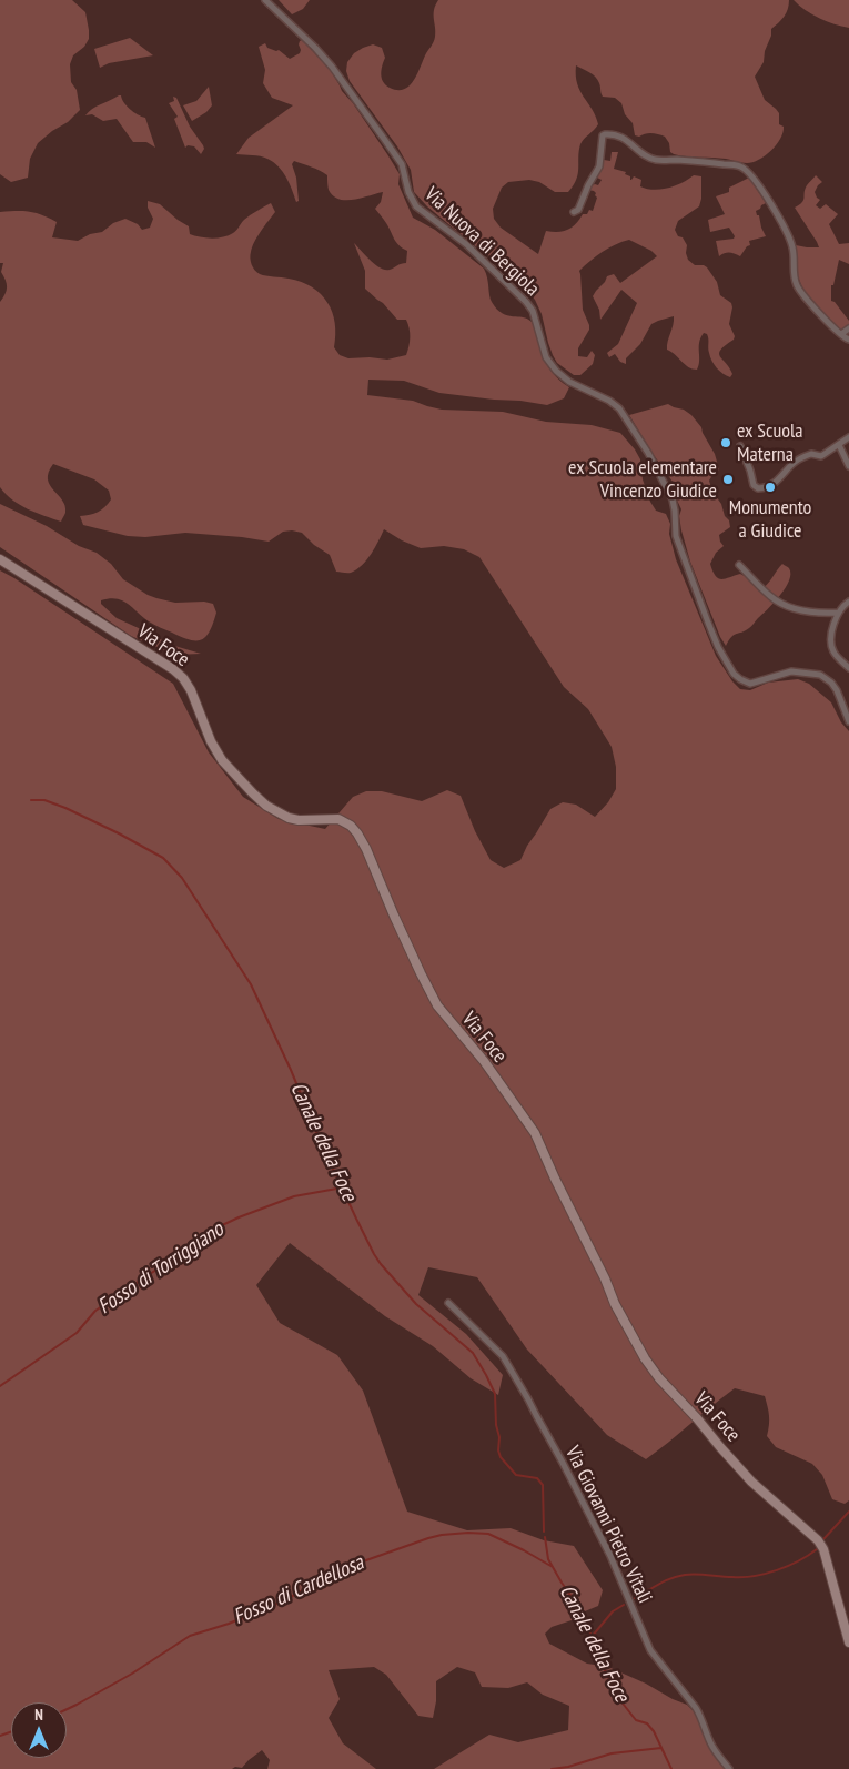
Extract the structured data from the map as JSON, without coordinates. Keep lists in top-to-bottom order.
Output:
{
  "streets": {
    "main road": ["Via Foce"],
    "street": ["Via Nuova di Bergiola", "Via Giovanni Pietro Vitali"]
  },
  "water": ["Canale della Foce", "Fosso di Torriggiano", "Fosso di Cardellosa"],
  "places": ["ex Scuola Materna", "ex Scuola elementare Vincenzo Giudice", "Monumento a Giudice"],
  "north": "top"
}
